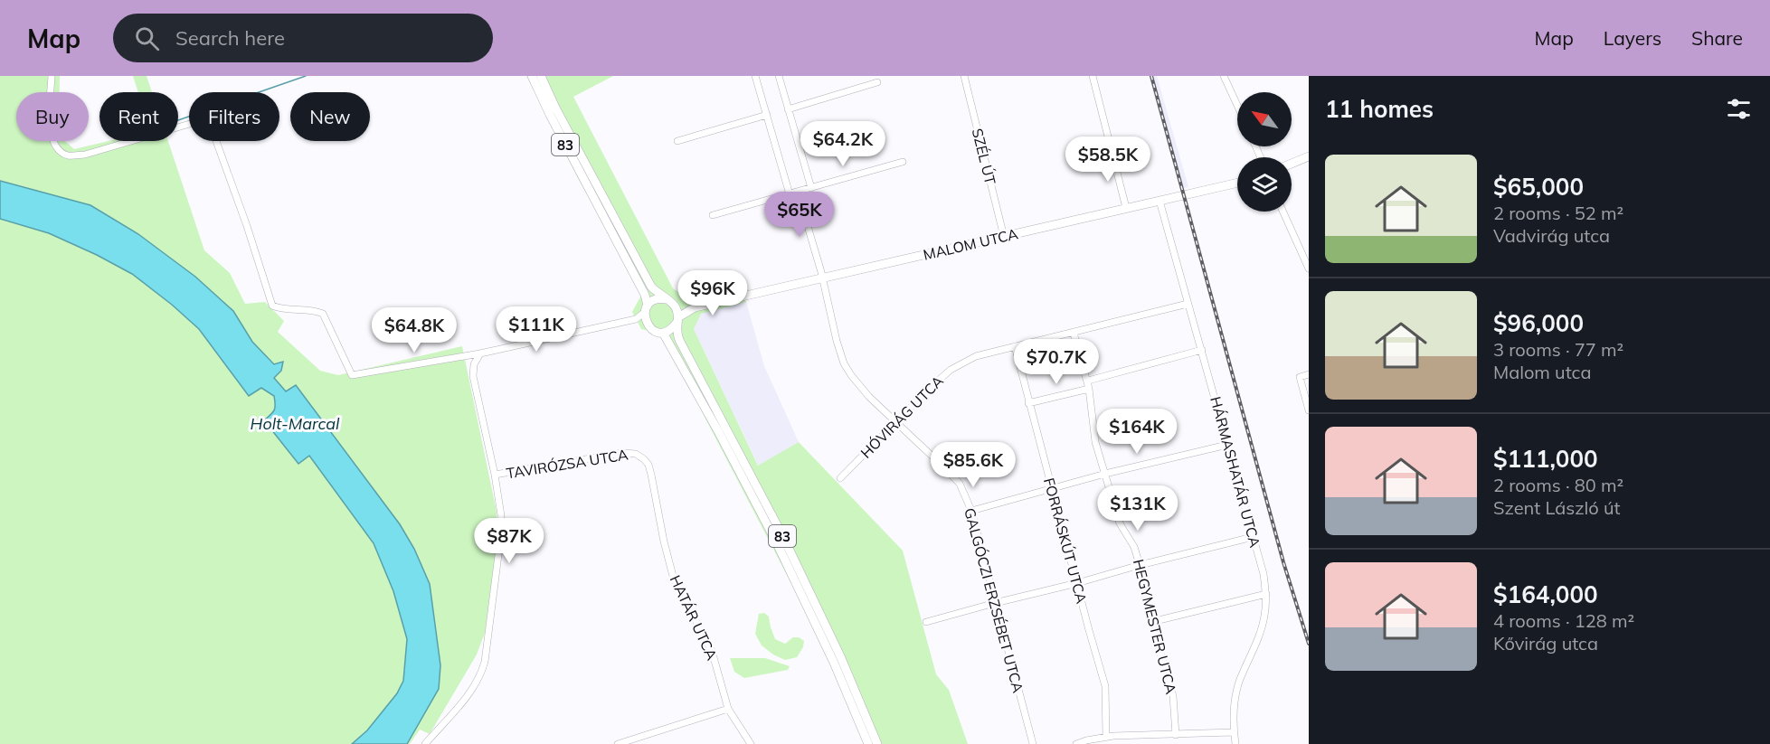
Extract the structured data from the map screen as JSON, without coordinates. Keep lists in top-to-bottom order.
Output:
{
  "streets": {
    "main road": ["83", "MALOM UTCA"],
    "street": [
      "SZÉL ÚT",
      "HÓVIRÁG UTCA",
      "TAVIRÓZSA UTCA",
      "HÁRMASHATÁR UTCA",
      "FORRÁSKÚT UTCA",
      "GALGÓCZI ERZSÉBET UTCA",
      "HATÁR UTCA",
      "HEGYMESTER UTCA"
    ]
  },
  "crossings": [
    ["SZÉL ÚT", "MALOM UTCA"],
    ["MALOM UTCA", "HÁRMASHATÁR UTCA"],
    ["MALOM UTCA", "GALGÓCZI ERZSÉBET UTCA"],
    ["HÓVIRÁG UTCA", "HÁRMASHATÁR UTCA"],
    ["HÓVIRÁG UTCA", "FORRÁSKÚT UTCA"],
    ["HÓVIRÁG UTCA", "GALGÓCZI ERZSÉBET UTCA"],
    ["HÓVIRÁG UTCA", "HEGYMESTER UTCA"],
    ["TAVIRÓZSA UTCA", "HATÁR UTCA"]
  ],
  "water": ["Holt-Marcal"],
  "north": "top left",
  "page": {
    "header": "Map",
    "search": "Search here",
    "nav": ["Map", "Layers", "Share"],
    "heading": "11 homes",
    "chip": [
      "Buy",
      "Rent",
      "Filters",
      "New"
    ],
    "price": [
      "$64.2K",
      "$58.5K",
      "$65K",
      "$96K",
      "$111K",
      "$64.8K",
      "$70.7K",
      "$164K",
      "$85.6K",
      "$131K",
      "$87K"
    ],
    "list": [
      {
        "name": "$65,000",
        "note": "2 rooms · 52 m² · Vadvirág utca"
      },
      {
        "name": "$96,000",
        "note": "3 rooms · 77 m² · Malom utca"
      },
      {
        "name": "$111,000",
        "note": "2 rooms · 80 m² · Szent László út"
      },
      {
        "name": "$164,000",
        "note": "4 rooms · 128 m² · Kővirág utca"
      }
    ]
  }
}
